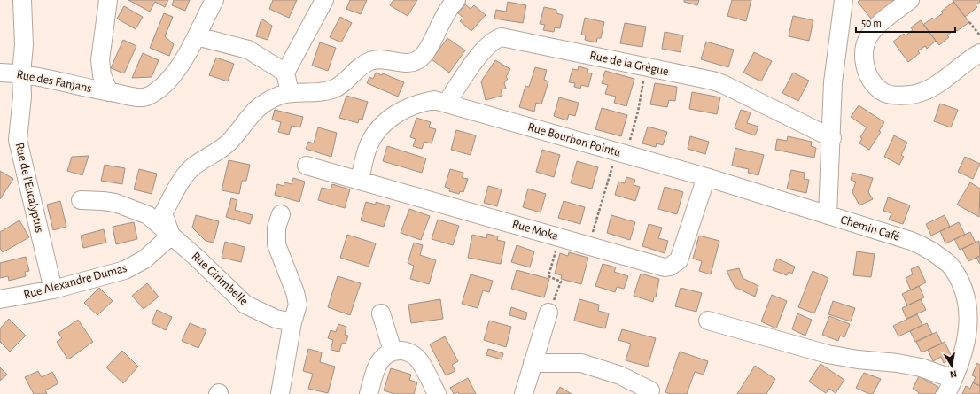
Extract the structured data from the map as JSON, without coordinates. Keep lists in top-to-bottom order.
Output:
{
  "streets": {
    "street": [
      "Rue de la Grègue",
      "Rue des Fanjans",
      "Rue Bourbon Pointu",
      "Rue de l'Eucalyptus",
      "Chemin Café",
      "Rue Moka",
      "Rue Girimbelle",
      "Rue Alexandre Dumas"
    ]
  },
  "crossings": [
    ["Rue de la Grègue", "Rue Bourbon Pointu"],
    ["Rue de la Grègue", "Chemin Café"],
    ["Rue des Fanjans", "Rue de l'Eucalyptus"],
    ["Rue Bourbon Pointu", "Chemin Café"],
    ["Rue Bourbon Pointu", "Rue Moka"],
    ["Rue de l'Eucalyptus", "Rue Alexandre Dumas"],
    ["Rue Girimbelle", "Rue Alexandre Dumas"]
  ],
  "scale_bar": "50 m",
  "north": "bottom"
}
